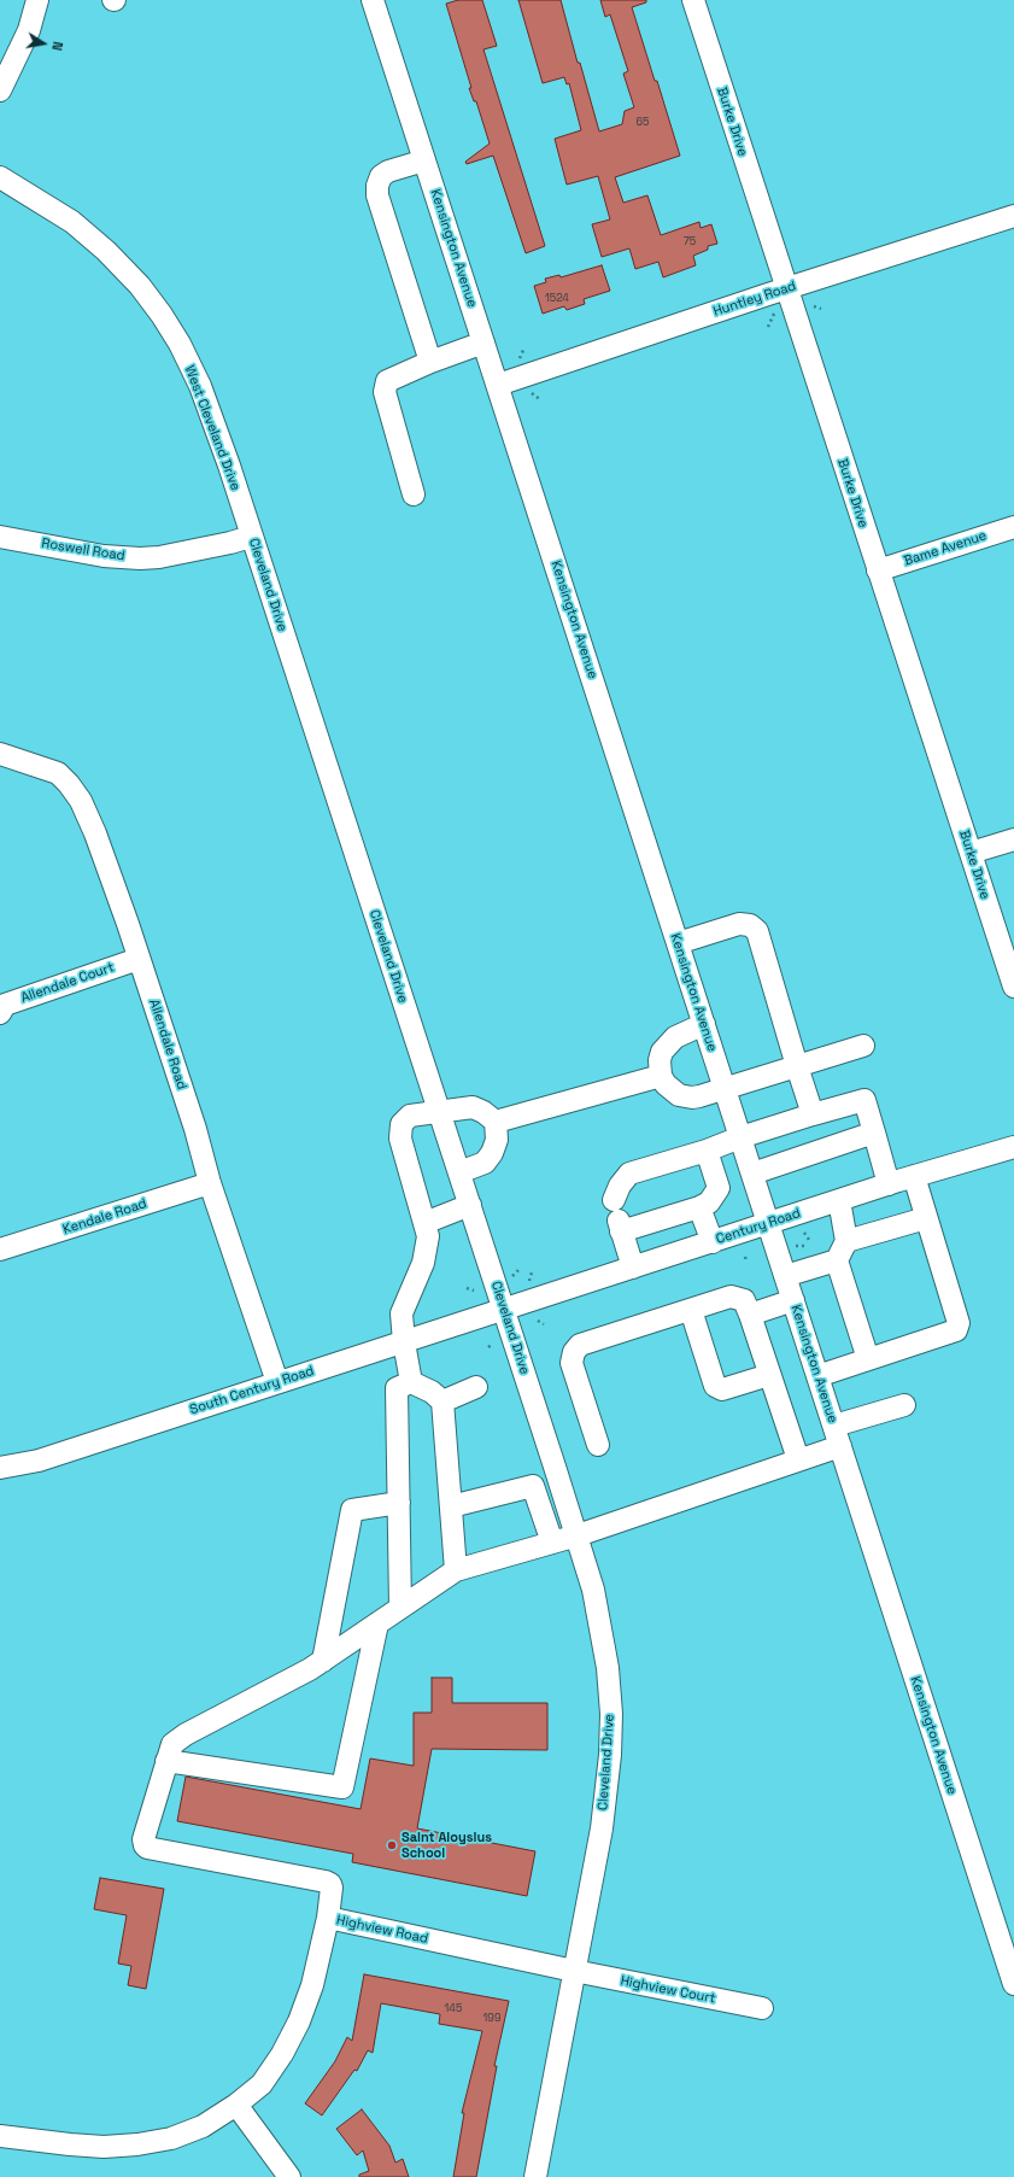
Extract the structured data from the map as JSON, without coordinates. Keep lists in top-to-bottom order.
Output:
{
  "streets": {
    "street": [
      "Burke Drive",
      "Kensington Avenue",
      "Huntley Road",
      "West Cleveland Drive",
      "Bame Avenue",
      "Roswell Road",
      "Cleveland Drive",
      "Allendale Court",
      "Allendale Road",
      "Kendale Road",
      "Century Road",
      "South Century Road",
      "Highview Road",
      "Highview Court"
    ]
  },
  "crossings": [
    ["Burke Drive", "Huntley Road"],
    ["Burke Drive", "Bame Avenue"],
    ["Kensington Avenue", "Huntley Road"],
    ["Kensington Avenue", "Century Road"],
    ["West Cleveland Drive", "Cleveland Drive"],
    ["Roswell Road", "Cleveland Drive"],
    ["Cleveland Drive", "Century Road"],
    ["Cleveland Drive", "South Century Road"],
    ["Cleveland Drive", "Highview Road"],
    ["Cleveland Drive", "Highview Court"],
    ["Allendale Court", "Allendale Road"],
    ["Allendale Road", "Kendale Road"],
    ["Allendale Road", "South Century Road"],
    ["Century Road", "South Century Road"],
    ["Highview Road", "Highview Court"]
  ],
  "places": ["Saint Aloysius School"],
  "house_numbers": [
    "65",
    "75",
    "1524",
    "145",
    "199"
  ],
  "north": "right"
}
